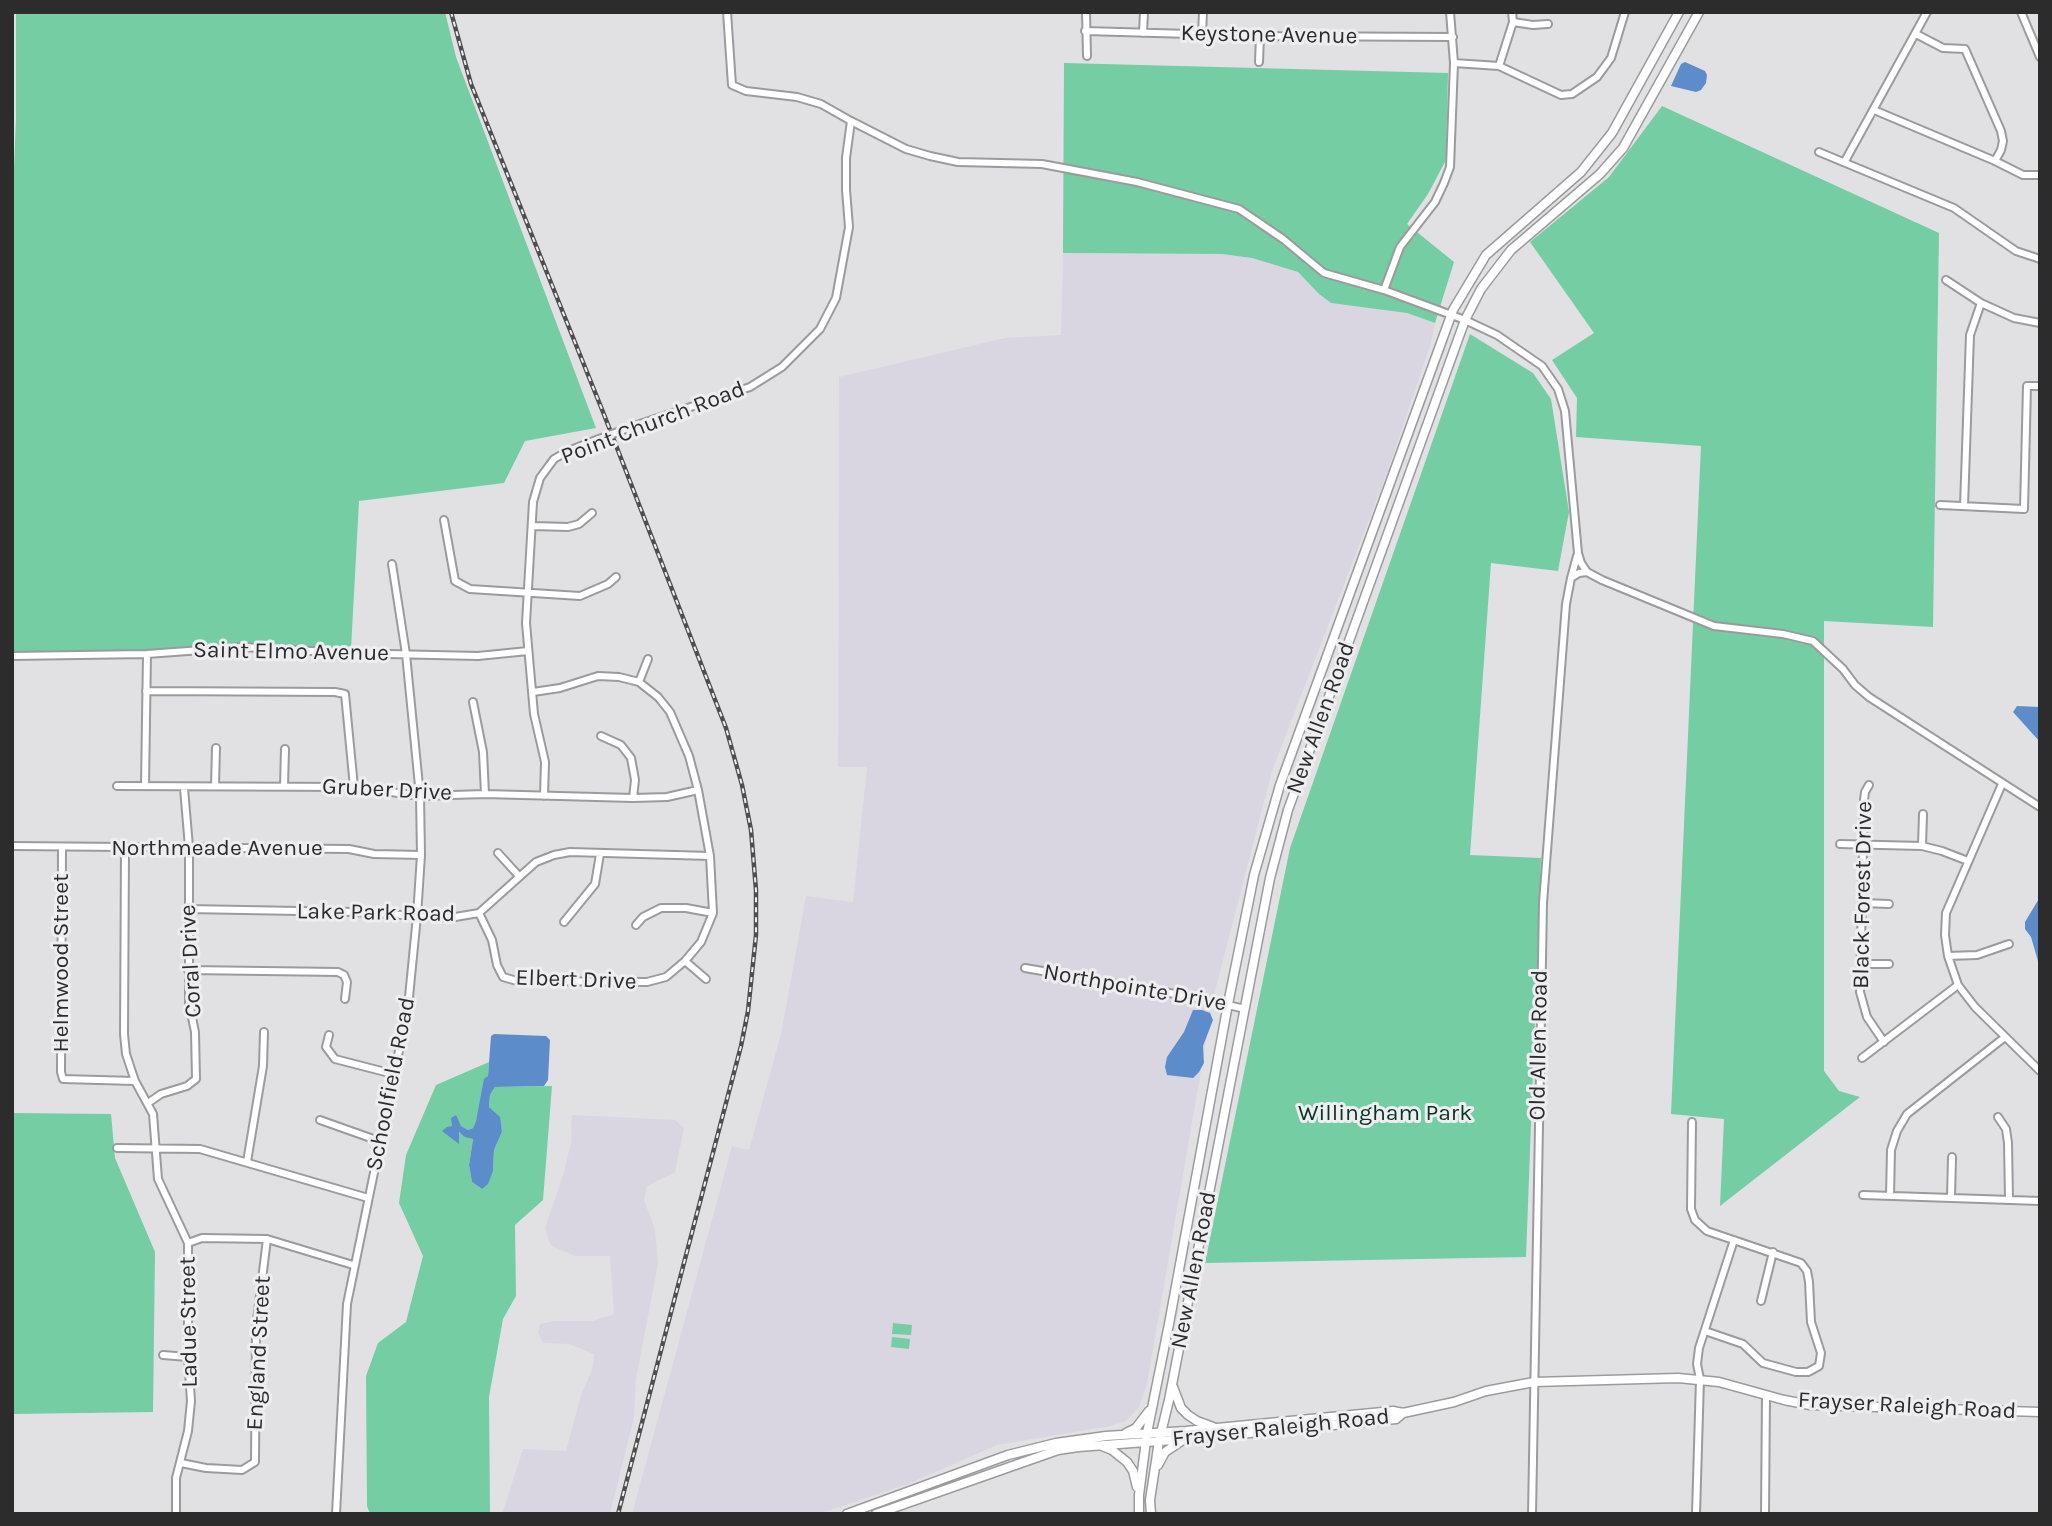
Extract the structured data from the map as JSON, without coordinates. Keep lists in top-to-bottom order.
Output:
{
  "streets": {
    "main road": ["New Allen Road", "Frayser Raleigh Road"],
    "street": [
      "Keystone Avenue",
      "Point Church Road",
      "Saint Elmo Avenue",
      "Gruber Drive",
      "Northmeade Avenue",
      "Black Forest Drive",
      "Lake Park Road",
      "Coral Drive",
      "Helmwood Street",
      "Elbert Drive",
      "Northpointe Drive",
      "Old Allen Road",
      "Schoolfield Road",
      "Ladue Street",
      "England Street"
    ]
  },
  "crossings": [
    ["Point Church Road", "Saint Elmo Avenue"],
    ["Point Church Road", "Gruber Drive"],
    ["Saint Elmo Avenue", "Schoolfield Road"],
    ["New Allen Road", "Northpointe Drive"],
    ["New Allen Road", "Frayser Raleigh Road"],
    ["Gruber Drive", "Coral Drive"],
    ["Gruber Drive", "Schoolfield Road"],
    ["Northmeade Avenue", "Coral Drive"],
    ["Northmeade Avenue", "Helmwood Street"],
    ["Northmeade Avenue", "Schoolfield Road"],
    ["Northmeade Avenue", "Ladue Street"],
    ["Lake Park Road", "Coral Drive"],
    ["Lake Park Road", "Elbert Drive"],
    ["Lake Park Road", "Schoolfield Road"],
    ["Coral Drive", "Ladue Street"],
    ["Helmwood Street", "Ladue Street"],
    ["Old Allen Road", "Frayser Raleigh Road"],
    ["Ladue Street", "England Street"]
  ],
  "parks": ["Willingham Park"]
}
